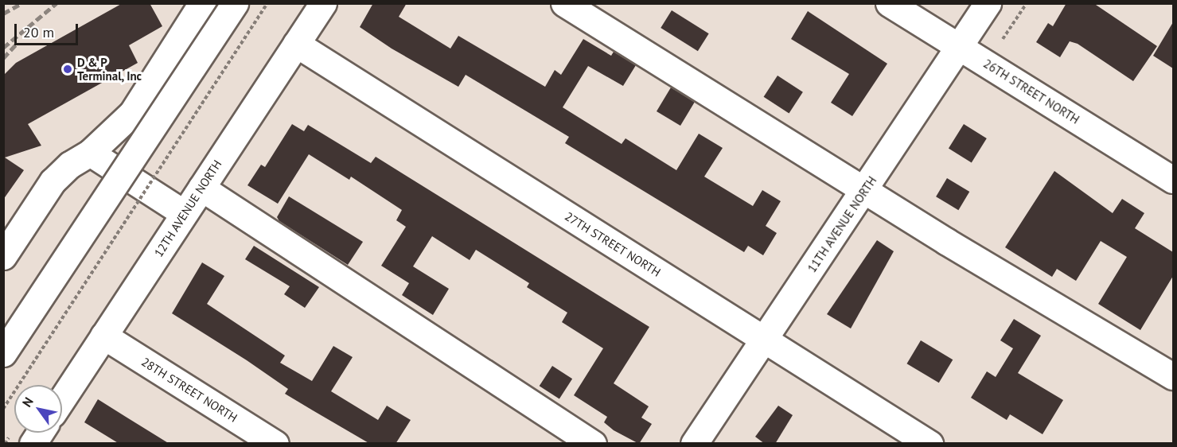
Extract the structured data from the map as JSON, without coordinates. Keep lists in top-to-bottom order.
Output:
{
  "streets": {
    "street": [
      "26TH STREET NORTH",
      "12TH AVENUE NORTH",
      "11TH AVENUE NORTH",
      "27TH STREET NORTH",
      "28TH STREET NORTH"
    ]
  },
  "crossings": [
    ["26TH STREET NORTH", "11TH AVENUE NORTH"],
    ["12TH AVENUE NORTH", "27TH STREET NORTH"],
    ["12TH AVENUE NORTH", "28TH STREET NORTH"],
    ["11TH AVENUE NORTH", "27TH STREET NORTH"]
  ],
  "places": ["D & P Terminal, Inc"],
  "scale_bar": "20 m",
  "north": "top left"
}
